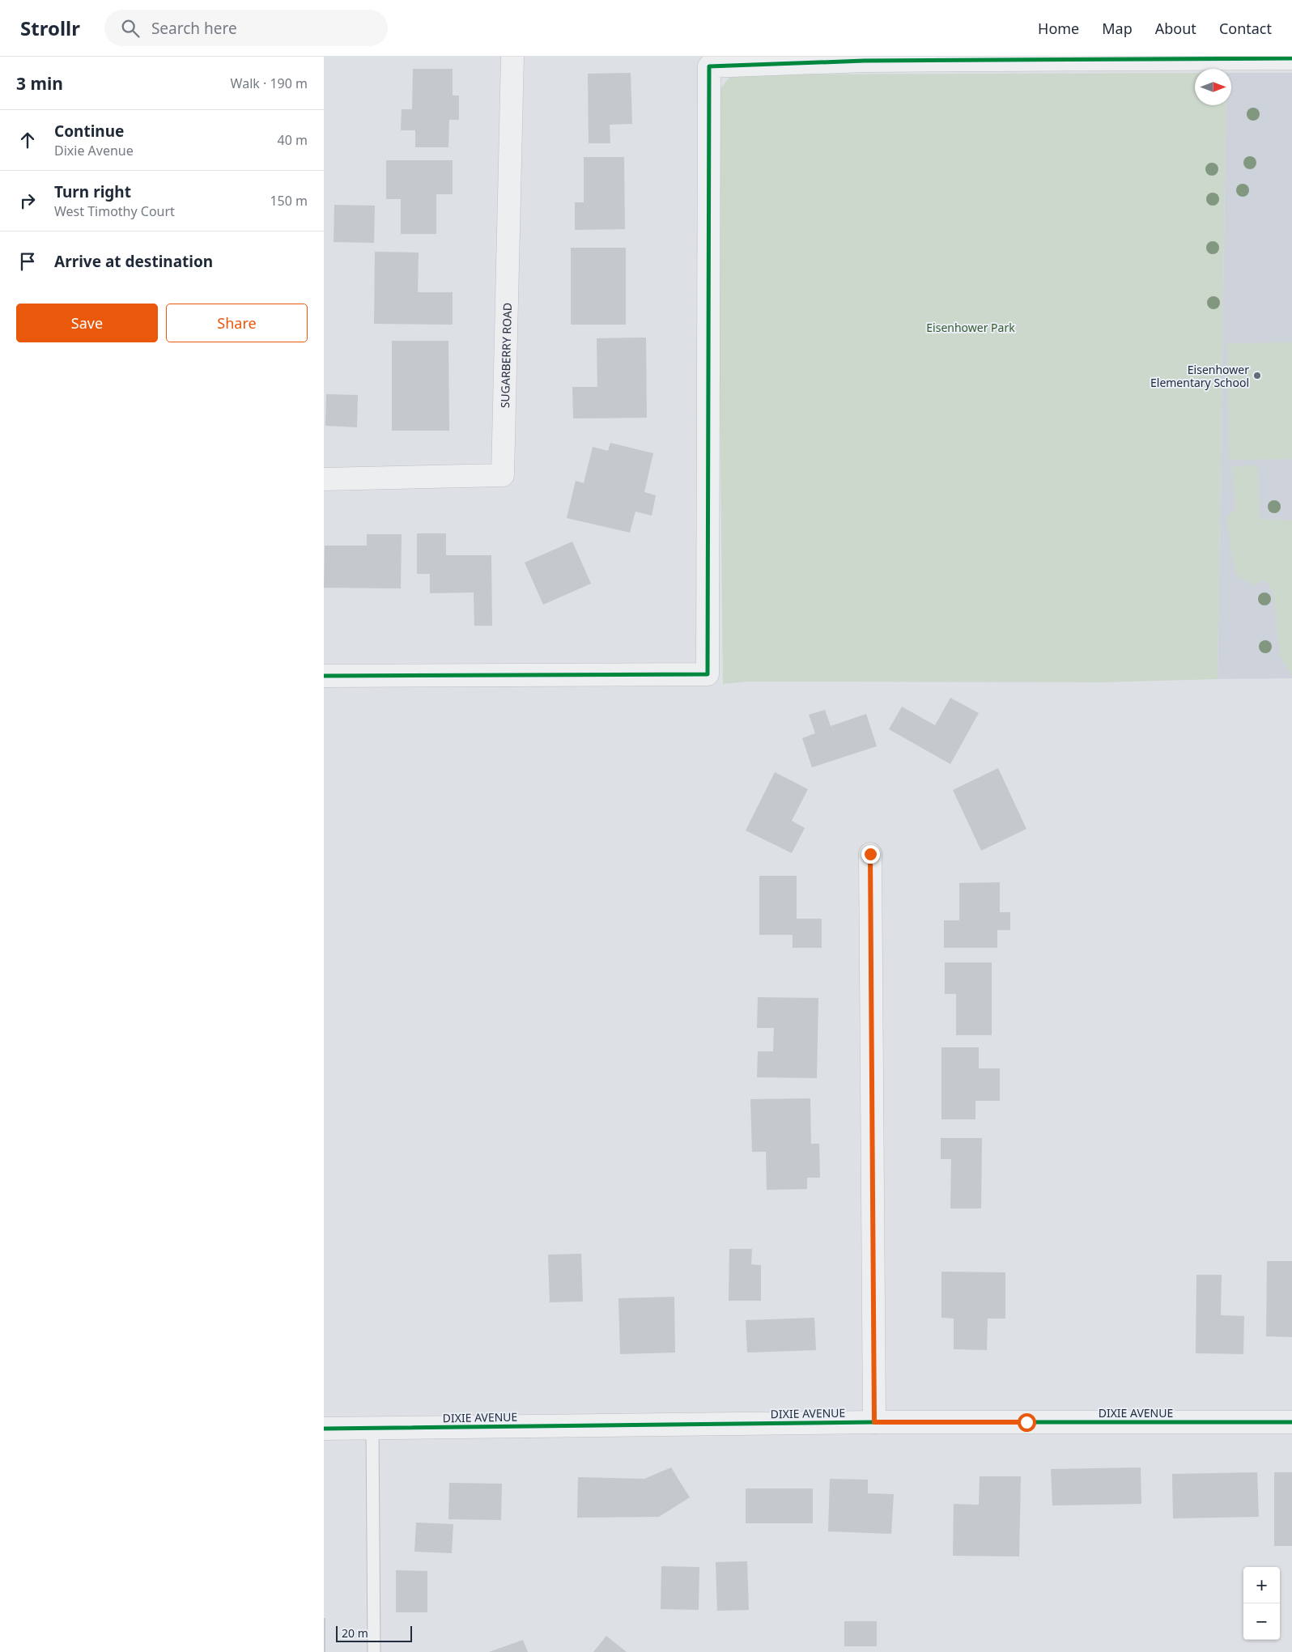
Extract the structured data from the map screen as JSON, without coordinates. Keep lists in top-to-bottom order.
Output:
{
  "streets": {
    "street": ["SUGARBERRY ROAD", "DIXIE AVENUE"]
  },
  "parks": ["Eisenhower Park"],
  "places": ["Eisenhower Elementary School"],
  "scale_bar": "20 m",
  "north": "right",
  "page": {
    "header": "Strollr",
    "search": "Search here",
    "nav": [
      "Home",
      "Map",
      "About",
      "Contact"
    ],
    "heading": ["3 min", "Walk · 190 m"],
    "list": [
      ["Continue", "Dixie Avenue", "40 m"],
      ["Turn right", "West Timothy Court", "150 m"],
      "Arrive at destination"
    ],
    "buttons": ["Save", "Share"],
    "map_buttons": ["+", "−"],
    "scale": "20 m"
  }
}
